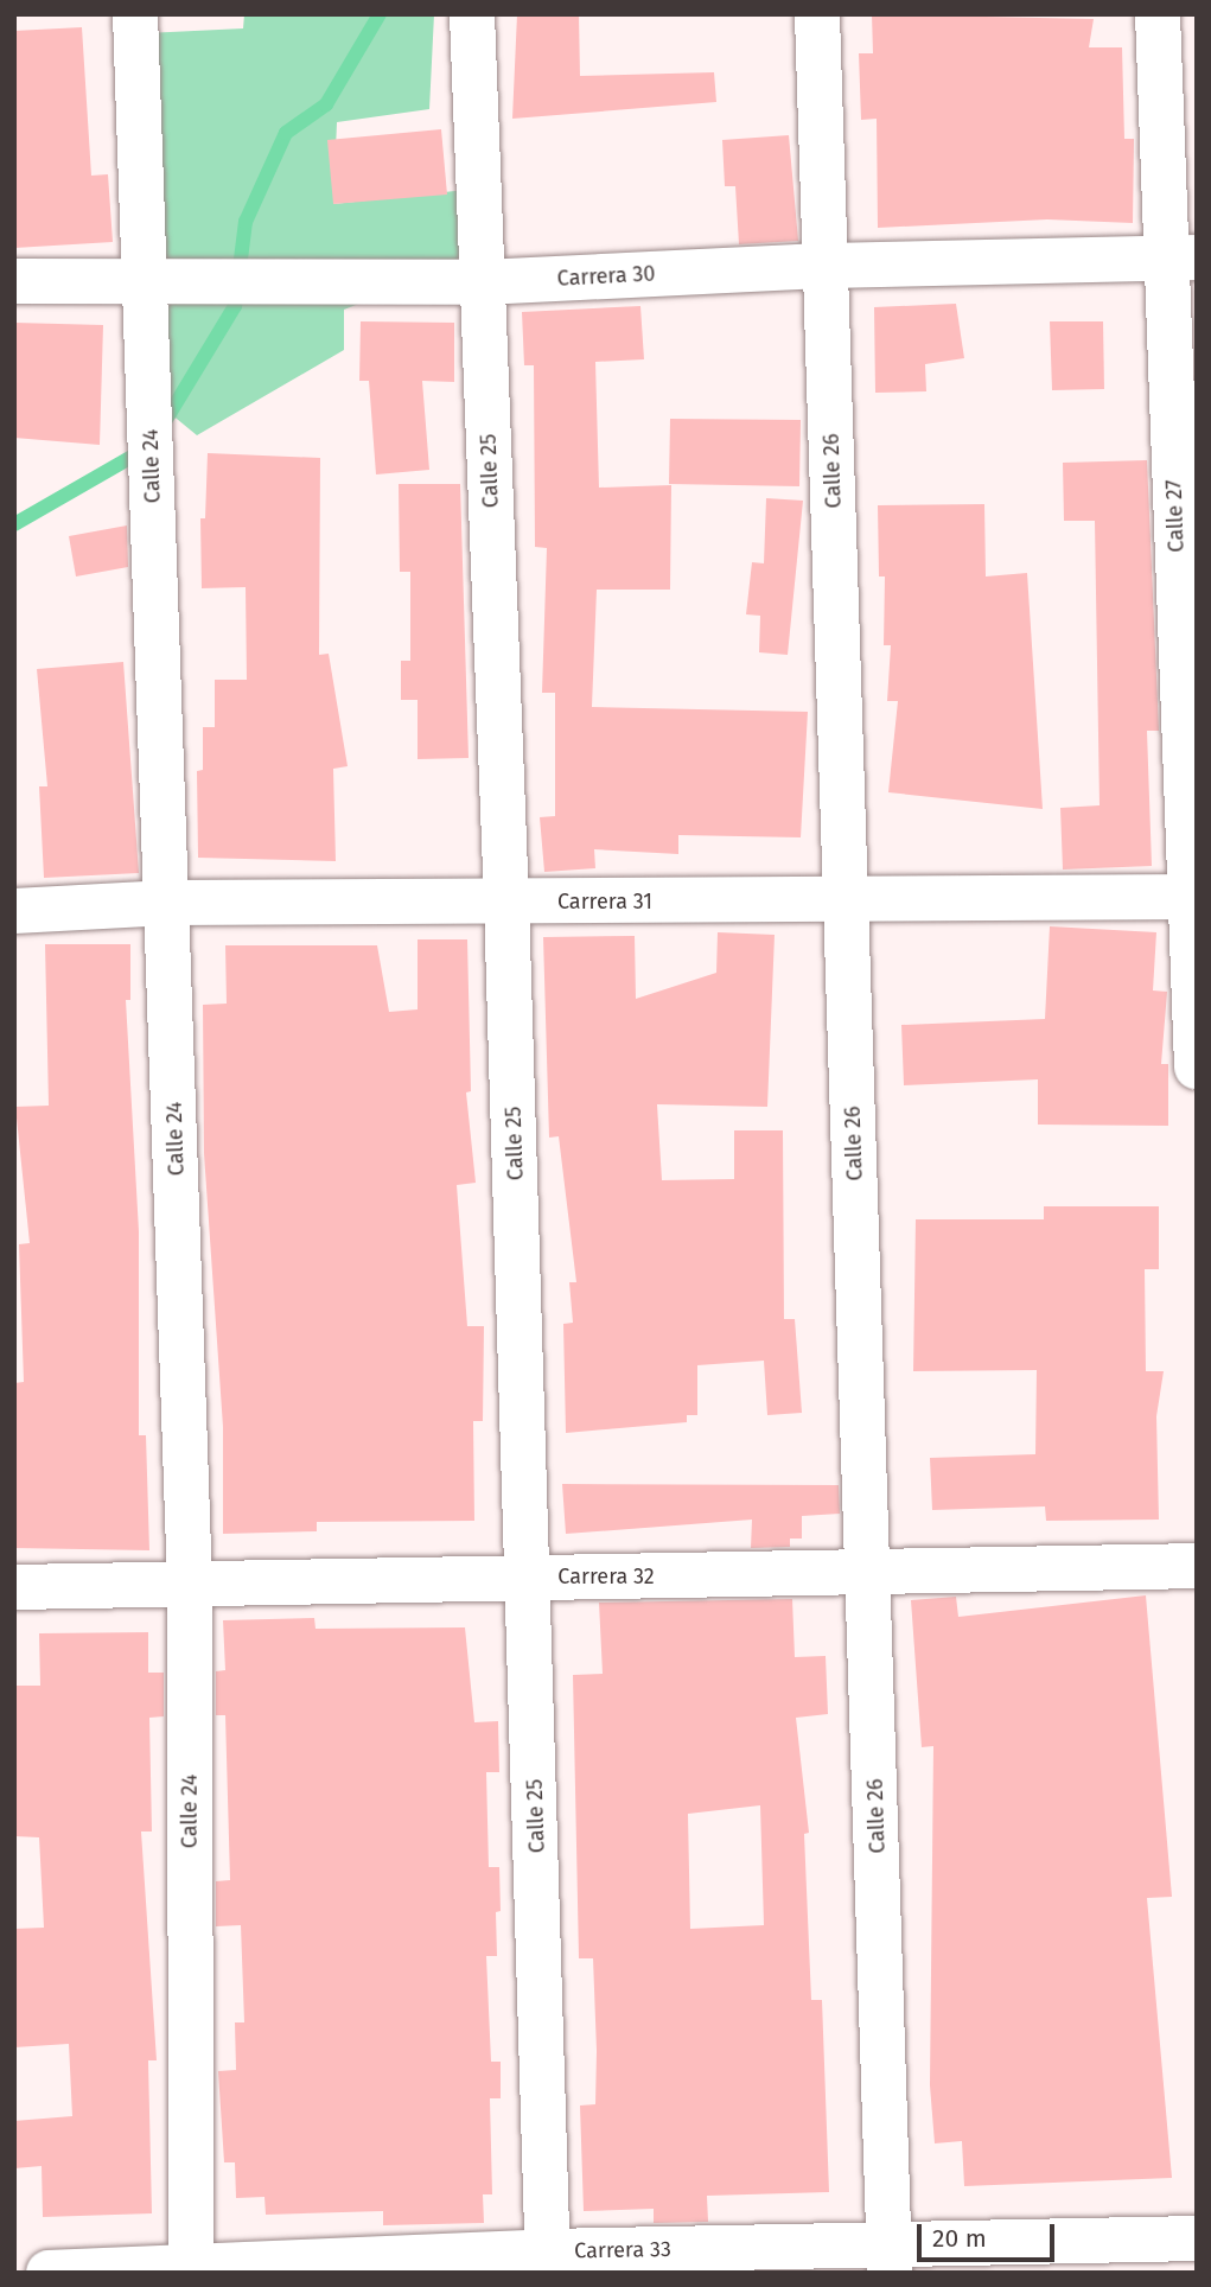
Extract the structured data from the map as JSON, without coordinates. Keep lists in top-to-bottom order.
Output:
{
  "streets": {
    "street": [
      "Carrera 30",
      "Calle 24",
      "Calle 25",
      "Calle 26",
      "Calle 27",
      "Carrera 31",
      "Carrera 32",
      "Carrera 33"
    ]
  },
  "crossings": [
    ["Carrera 30", "Calle 24"],
    ["Carrera 30", "Calle 25"],
    ["Carrera 30", "Calle 26"],
    ["Carrera 30", "Calle 27"],
    ["Calle 24", "Carrera 31"],
    ["Calle 24", "Carrera 32"],
    ["Calle 24", "Carrera 33"],
    ["Calle 25", "Carrera 31"],
    ["Calle 25", "Carrera 32"],
    ["Calle 25", "Carrera 33"],
    ["Calle 26", "Carrera 31"],
    ["Calle 26", "Carrera 32"],
    ["Calle 26", "Carrera 33"],
    ["Calle 27", "Carrera 31"]
  ],
  "scale_bar": "20 m"
}
